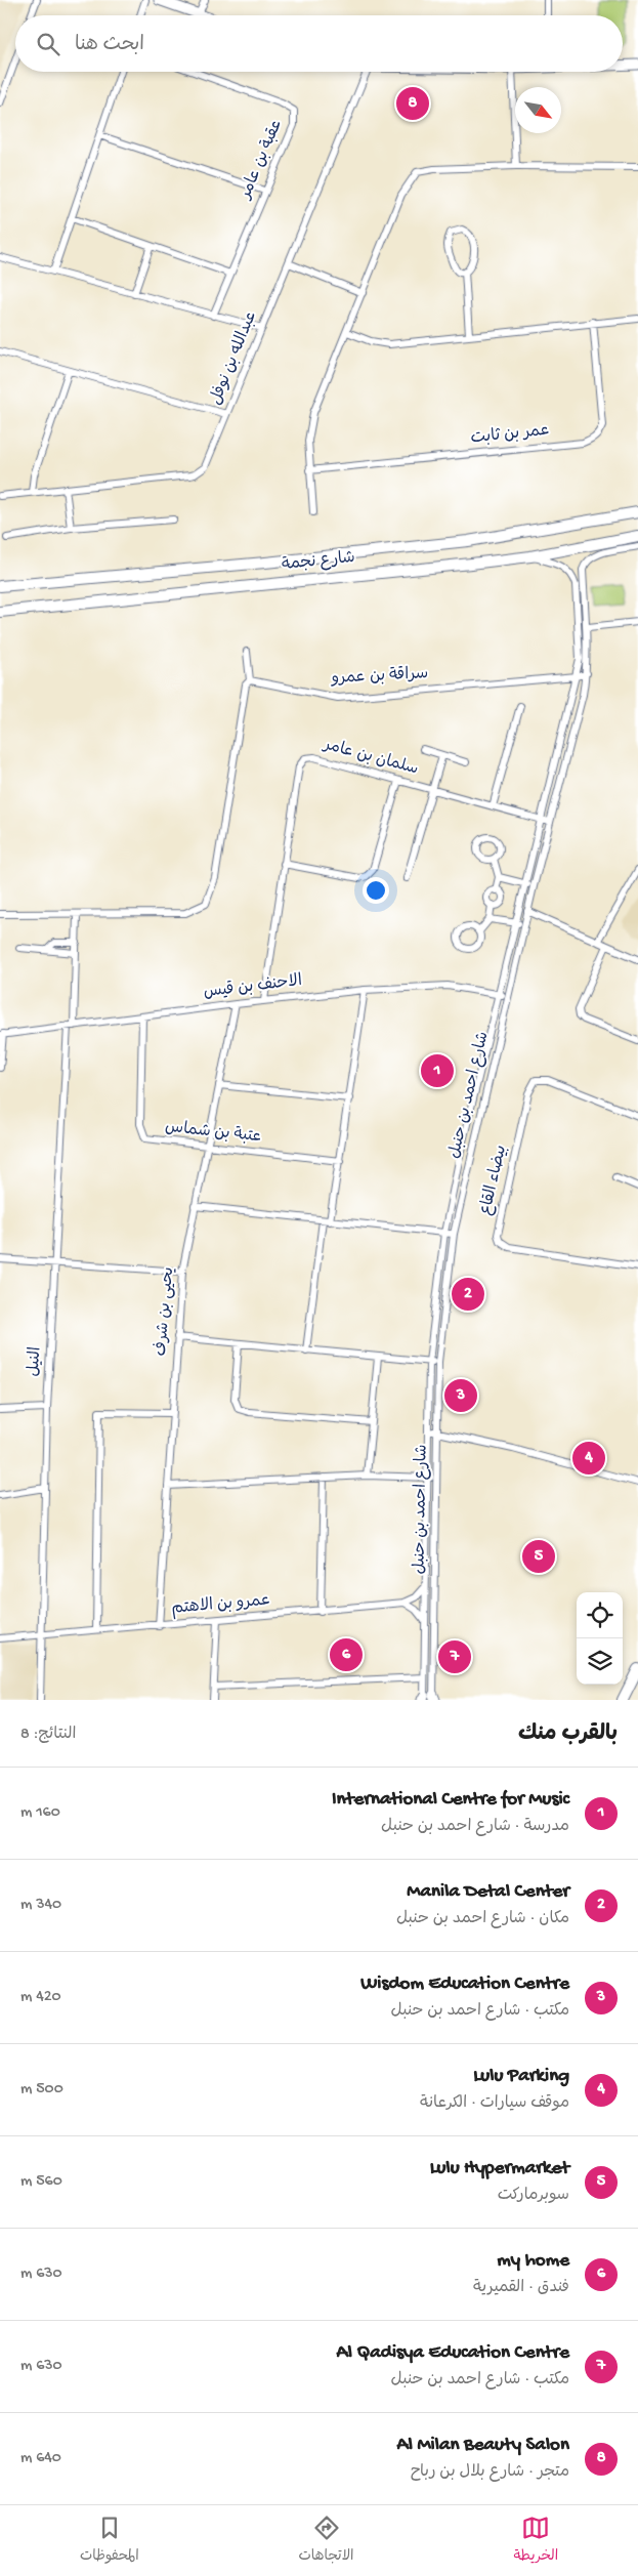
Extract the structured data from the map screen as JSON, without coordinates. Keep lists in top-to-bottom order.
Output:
{
  "streets": {
    "main road": ["شارع نجمة"],
    "street": [
      "عقبة بن عامر",
      "عبدالله بن نوفل",
      "عمر بن ثابت",
      "سراقة بن عمرو",
      "سلمان بن عامر",
      "الاحنف بن قيس",
      "شارع احمد بن حنبل",
      "عتبة بن شماس",
      "بيضاء القاع",
      "يحيى بن شرف",
      "النيل",
      "عمرو بن الاهتم"
    ]
  },
  "crossings": [
    ["شارع نجمة", "شارع احمد بن حنبل"],
    ["سراقة بن عمرو", "شارع احمد بن حنبل"],
    ["سلمان بن عامر", "الاحنف بن قيس"],
    ["سلمان بن عامر", "شارع احمد بن حنبل"],
    ["الاحنف بن قيس", "شارع احمد بن حنبل"],
    ["الاحنف بن قيس", "عتبة بن شماس"],
    ["الاحنف بن قيس", "يحيى بن شرف"],
    ["الاحنف بن قيس", "النيل"],
    ["عتبة بن شماس", "يحيى بن شرف"],
    ["يحيى بن شرف", "عمرو بن الاهتم"],
    ["النيل", "عمرو بن الاهتم"]
  ],
  "north": "bottom right",
  "page": {
    "search": "ابحث هنا",
    "pins": [
      "8",
      "1",
      "2",
      "3",
      "4",
      "5",
      "6",
      "7"
    ],
    "heading": ["بالقرب منك", "النتائج: 8"],
    "list": [
      {
        "mark": "1",
        "name": "International Centre for Music",
        "note": "مدرسة · شارع احمد بن حنبل",
        "value": "160 m"
      },
      {
        "mark": "2",
        "name": "Manila Detal Center",
        "note": "مكان · شارع احمد بن حنبل",
        "value": "340 m"
      },
      {
        "mark": "3",
        "name": "Wisdom Education Centre",
        "note": "مكتب · شارع احمد بن حنبل",
        "value": "420 m"
      },
      {
        "mark": "4",
        "name": "Lulu Parking",
        "note": "موقف سيارات · الكرعانة",
        "value": "500 m"
      },
      {
        "mark": "5",
        "name": "Lulu Hypermarket",
        "note": "سوبرماركت",
        "value": "560 m"
      },
      {
        "mark": "6",
        "name": "my home",
        "note": "فندق · القميرية",
        "value": "630 m"
      },
      {
        "mark": "7",
        "name": "Al Qadisya Education Centre",
        "note": "مكتب · شارع احمد بن حنبل",
        "value": "630 m"
      },
      {
        "mark": "8",
        "name": "Al Milan Beauty Salon",
        "note": "متجر · شارع بلال بن رباح",
        "value": "640 m"
      }
    ],
    "nav": ["الخريطة", "الاتجاهات", "المحفوظات"]
  }
}
